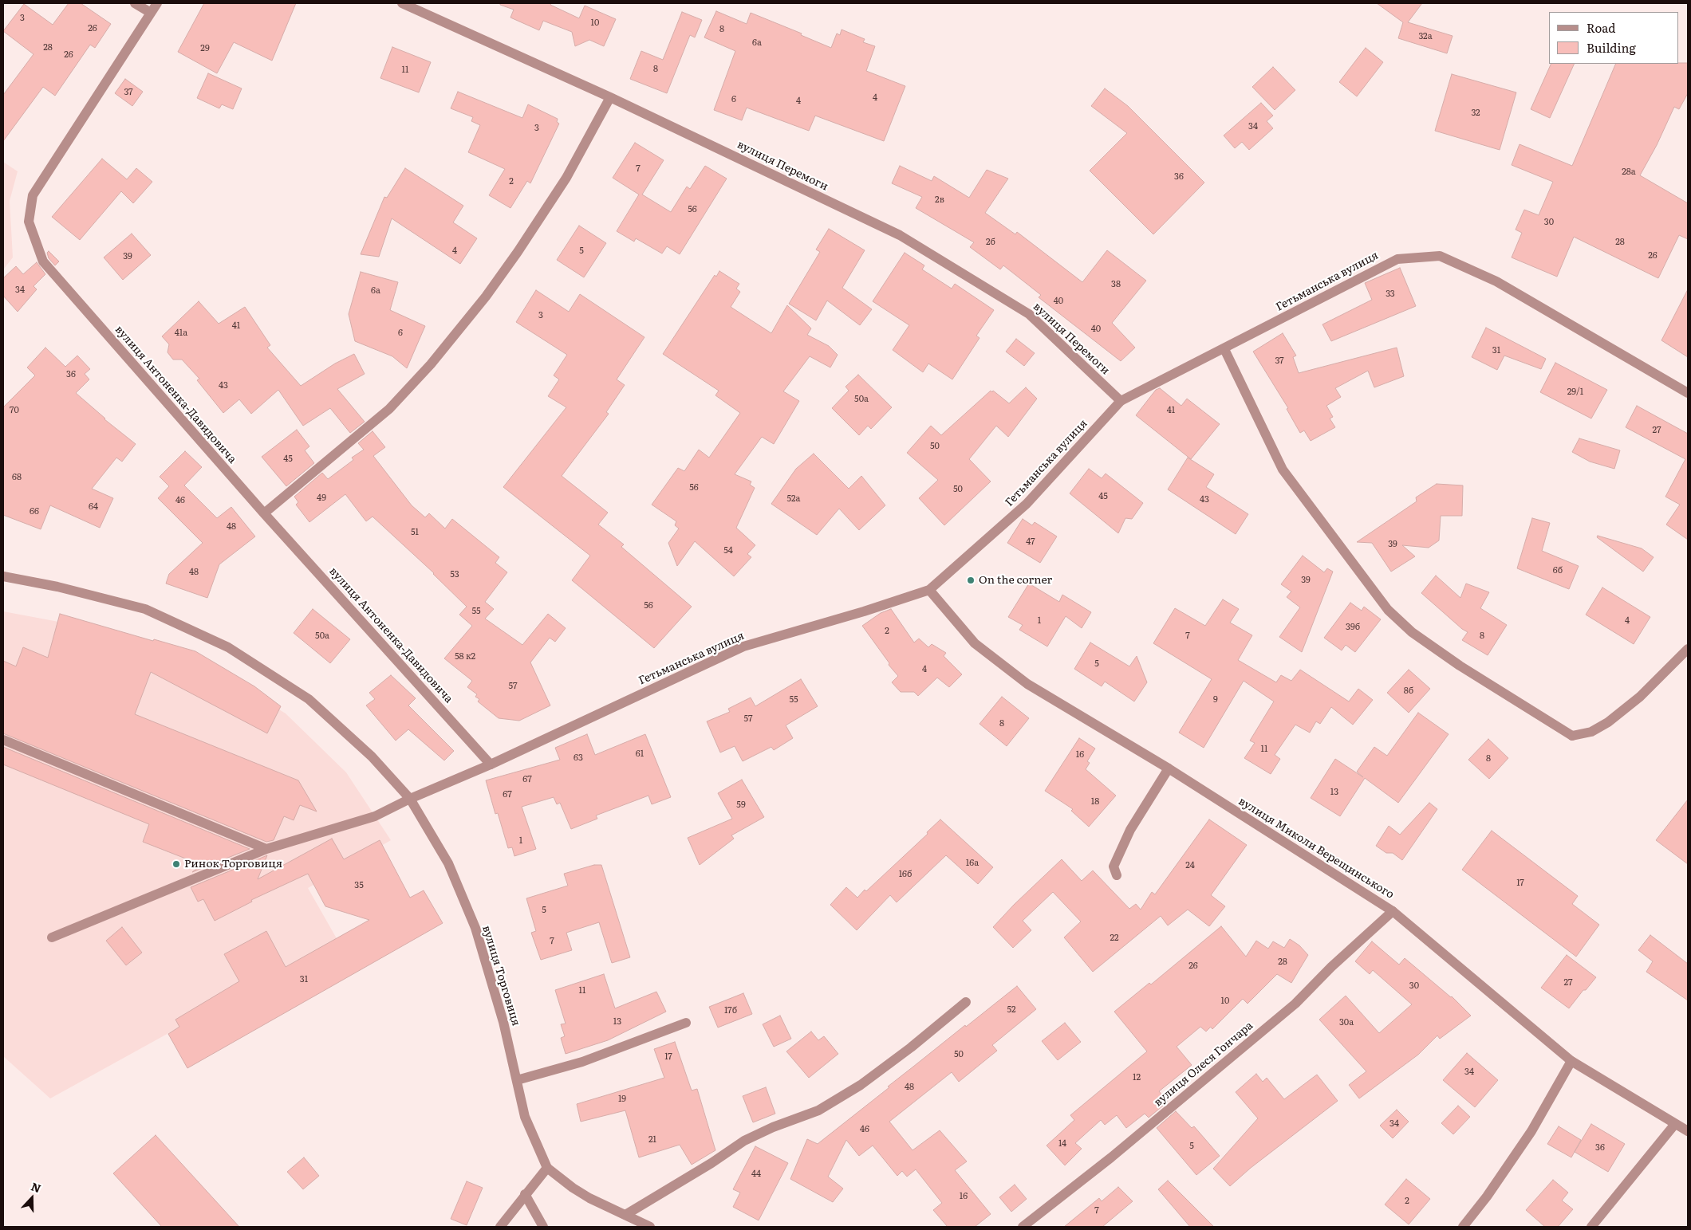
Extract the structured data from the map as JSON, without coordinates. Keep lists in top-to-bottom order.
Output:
{
  "streets": {
    "street": [
      "вулиця Перемоги",
      "Гетьманська вулиця",
      "вулиця Антоненка-Давидовича",
      "вулиця Миколи Верещинського",
      "вулиця Торговиця",
      "вулиця Олеся Гончара"
    ]
  },
  "crossings": [
    ["вулиця Перемоги", "Гетьманська вулиця"],
    ["Гетьманська вулиця", "вулиця Антоненка-Давидовича"],
    ["Гетьманська вулиця", "вулиця Миколи Верещинського"],
    ["Гетьманська вулиця", "вулиця Торговиця"],
    ["вулиця Миколи Верещинського", "вулиця Олеся Гончара"]
  ],
  "places": ["On the corner", "Ринок Торговиця"],
  "house_numbers": [
    "3",
    "10",
    "26",
    "8",
    "32а",
    "6а",
    "28",
    "29",
    "26",
    "8",
    "11",
    "37",
    "4",
    "6",
    "4",
    "32",
    "34",
    "3",
    "7",
    "28а",
    "36",
    "2",
    "2в",
    "56",
    "30",
    "2б",
    "28",
    "4",
    "5",
    "26",
    "39",
    "38",
    "34",
    "6а",
    "33",
    "40",
    "3",
    "41",
    "40",
    "41а",
    "6",
    "31",
    "37",
    "36",
    "43",
    "29/1",
    "50а",
    "70",
    "41",
    "27",
    "50",
    "45",
    "68",
    "56",
    "50",
    "45",
    "49",
    "52а",
    "43",
    "46",
    "64",
    "66",
    "48",
    "51",
    "47",
    "39",
    "54",
    "6б",
    "48",
    "53",
    "39",
    "56",
    "55",
    "1",
    "4",
    "39б",
    "2",
    "50а",
    "7",
    "8",
    "58 к2",
    "5",
    "4",
    "57",
    "8б",
    "55",
    "9",
    "57",
    "8",
    "11",
    "61",
    "16",
    "63",
    "8",
    "67",
    "13",
    "67",
    "18",
    "59",
    "1",
    "16а",
    "24",
    "16б",
    "17",
    "35",
    "5",
    "22",
    "7",
    "28",
    "26",
    "31",
    "27",
    "30",
    "11",
    "10",
    "52",
    "17б",
    "13",
    "30а",
    "50",
    "17",
    "34",
    "12",
    "48",
    "19",
    "34",
    "46",
    "21",
    "14",
    "5",
    "36",
    "44",
    "16",
    "2",
    "7"
  ],
  "legend": ["Road", "Building"],
  "north": "top"
}
